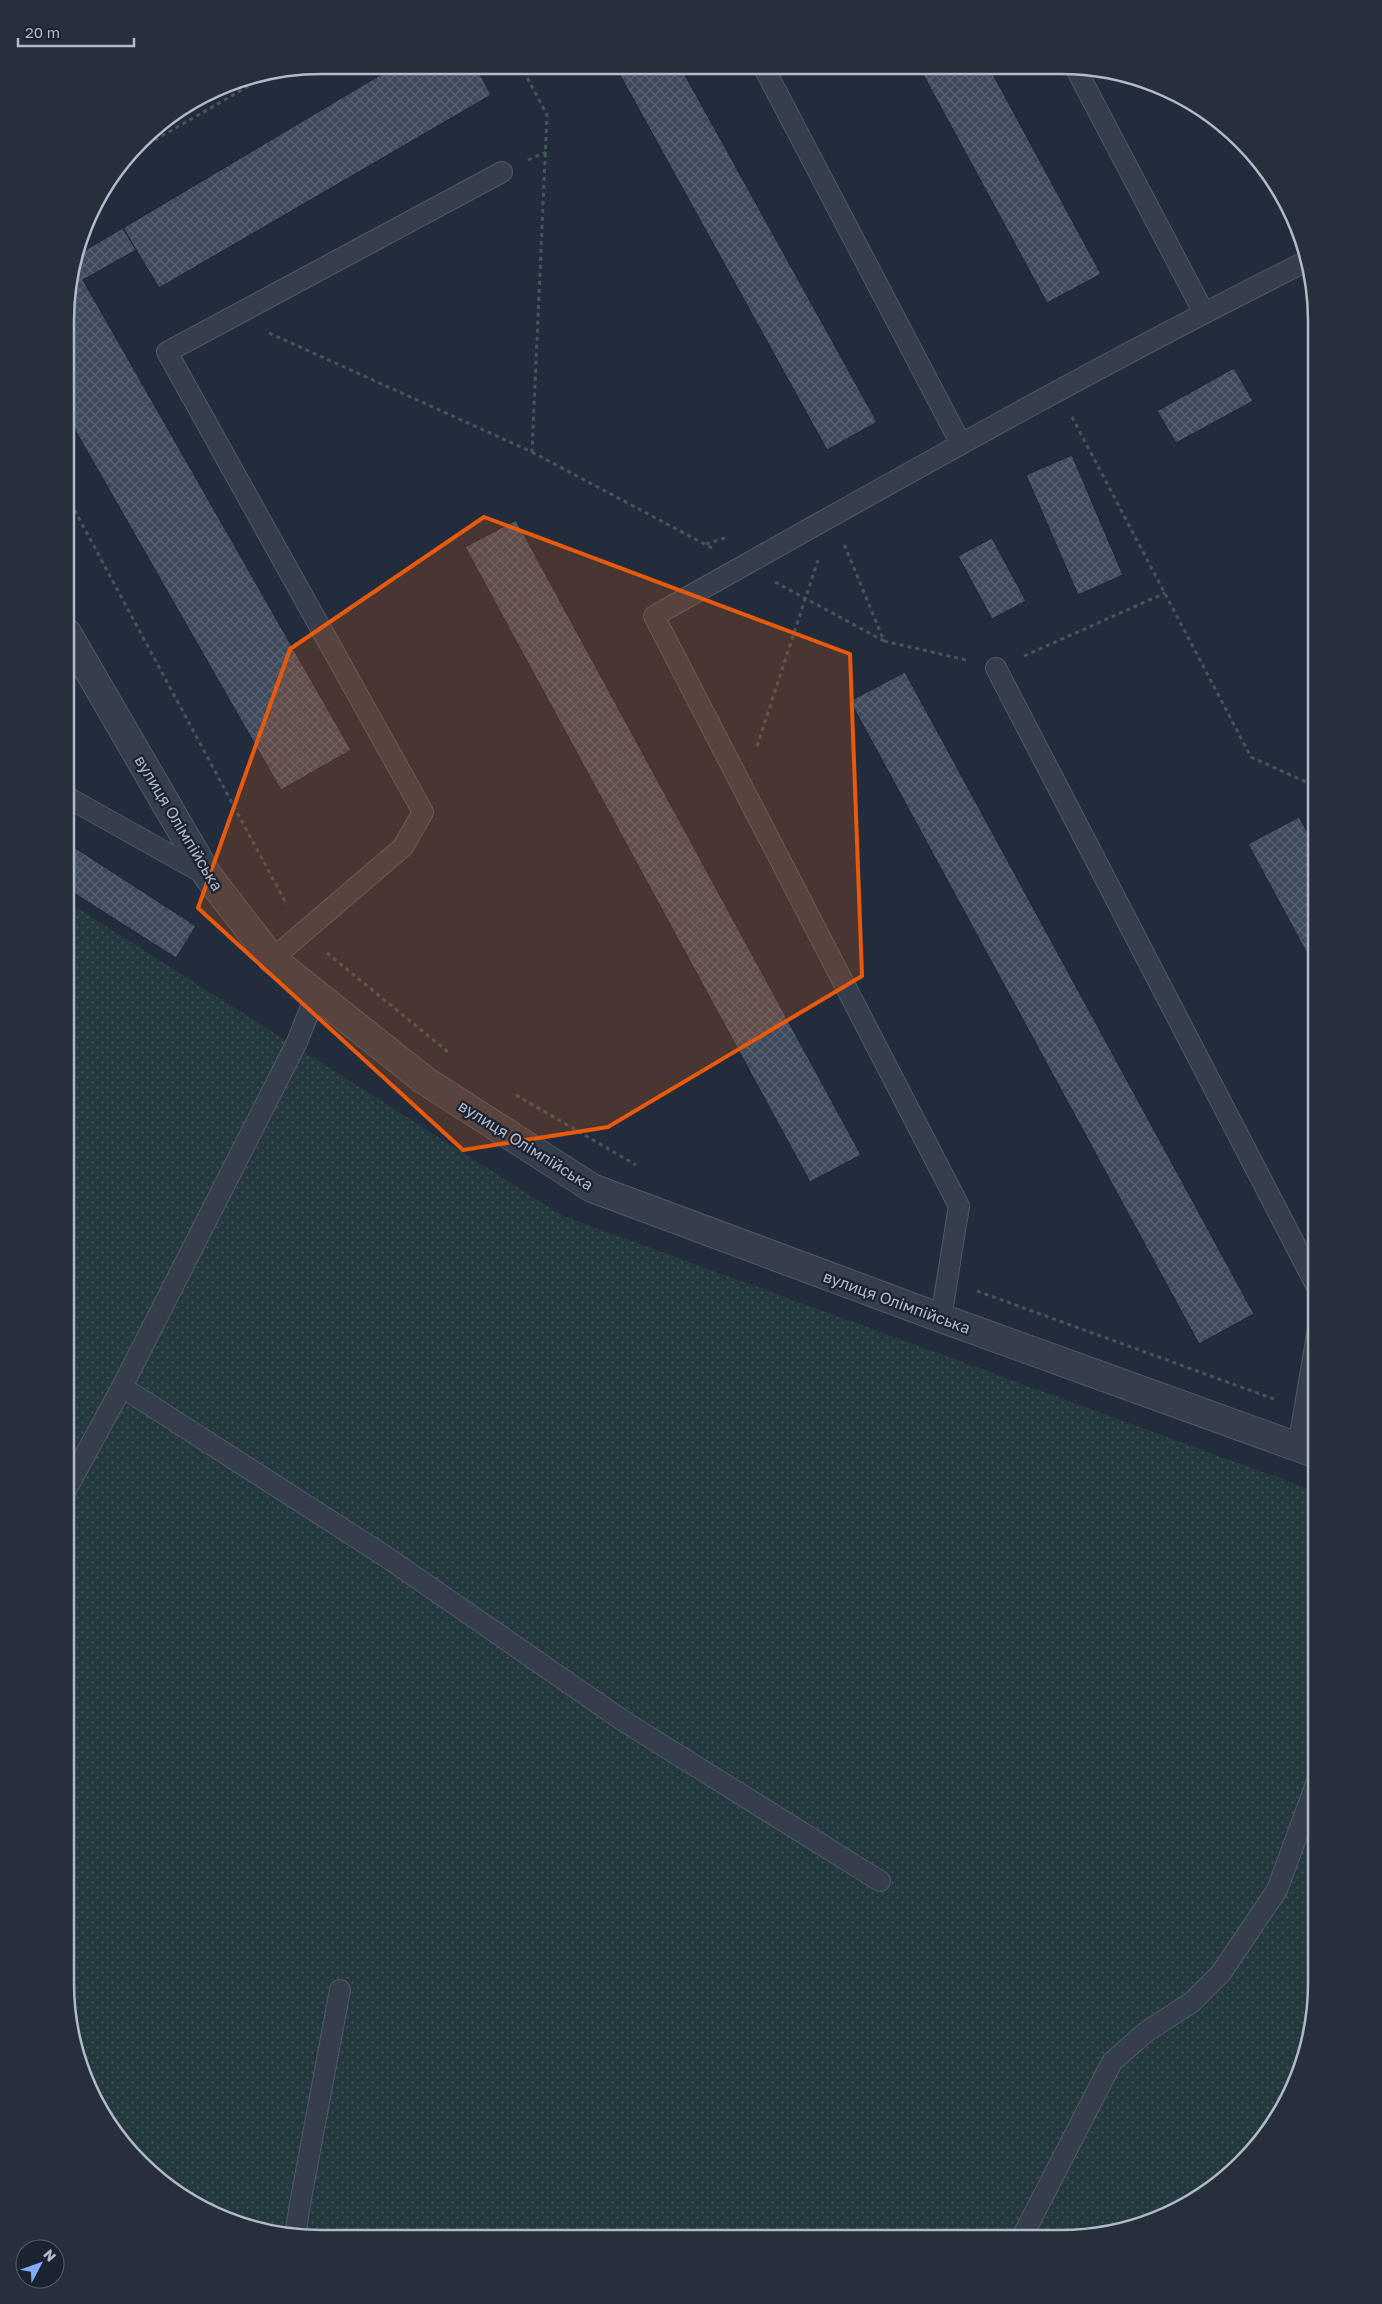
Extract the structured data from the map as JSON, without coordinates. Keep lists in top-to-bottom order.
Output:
{
  "streets": {
    "street": ["вулиця Олімпійська"]
  },
  "scale_bar": "20 m",
  "north": "top right"
}
